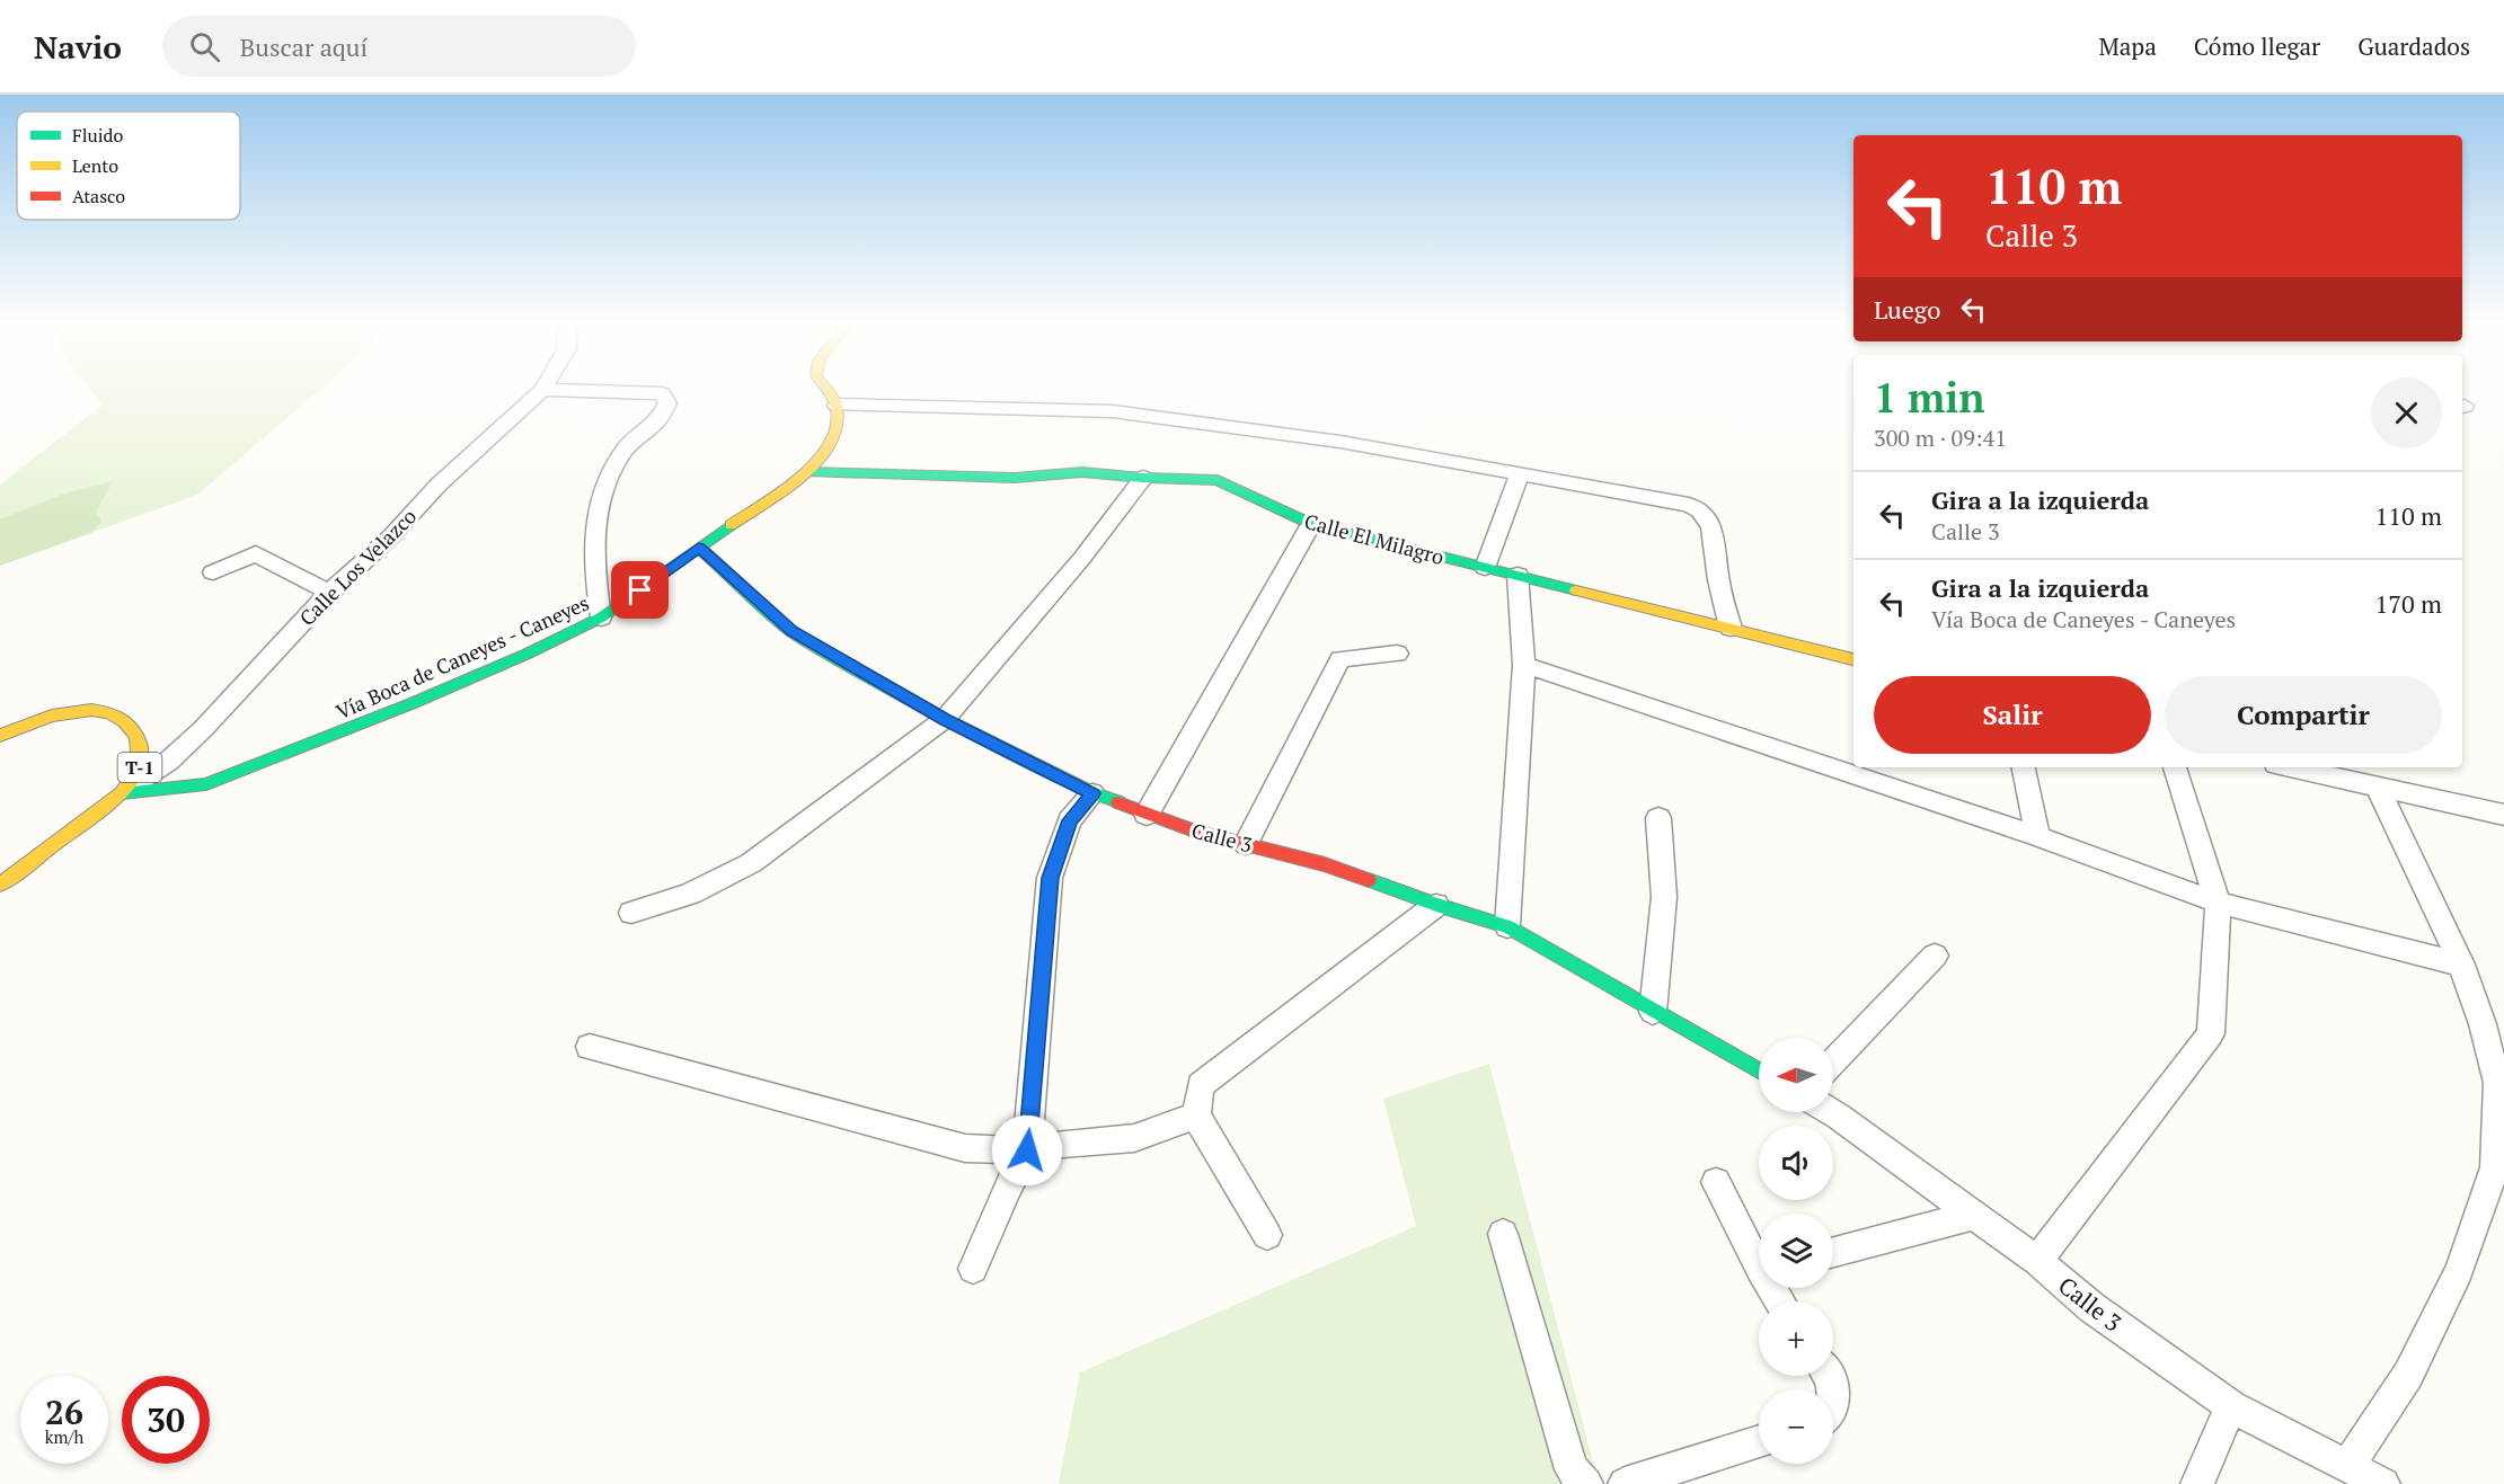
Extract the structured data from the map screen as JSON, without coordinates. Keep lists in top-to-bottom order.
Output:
{
  "streets": {
    "main road": [
      "Calle El Milagro",
      "Vía Boca de Caneyes - Caneyes",
      "T-1",
      "Calle 3"
    ],
    "street": ["Calle Los Velazco"]
  },
  "crossings": [
    ["Calle El Milagro", "Vía Boca de Caneyes - Caneyes"],
    ["Calle Los Velazco", "Vía Boca de Caneyes - Caneyes"],
    ["Calle Los Velazco", "T-1"],
    ["Vía Boca de Caneyes - Caneyes", "T-1"],
    ["Vía Boca de Caneyes - Caneyes", "Calle 3"]
  ],
  "legend": ["Fluido", "Lento", "Atasco"],
  "north": "left",
  "page": {
    "header": "Navio",
    "search": "Buscar aquí",
    "nav": ["Mapa", "Cómo llegar", "Guardados"],
    "turn": ["110 m", "Calle 3"],
    "then": "Luego",
    "heading": ["1 min", "300 m · 09:41"],
    "list": [
      {
        "name": "Gira a la izquierda",
        "note": "Calle 3",
        "value": "110 m"
      },
      {
        "name": "Gira a la izquierda",
        "note": "Vía Boca de Caneyes - Caneyes",
        "value": "170 m"
      }
    ],
    "buttons": ["Salir", "Compartir"],
    "map_buttons": ["+", "−"],
    "speed": "26 km/h",
    "limit": "30"
  }
}
